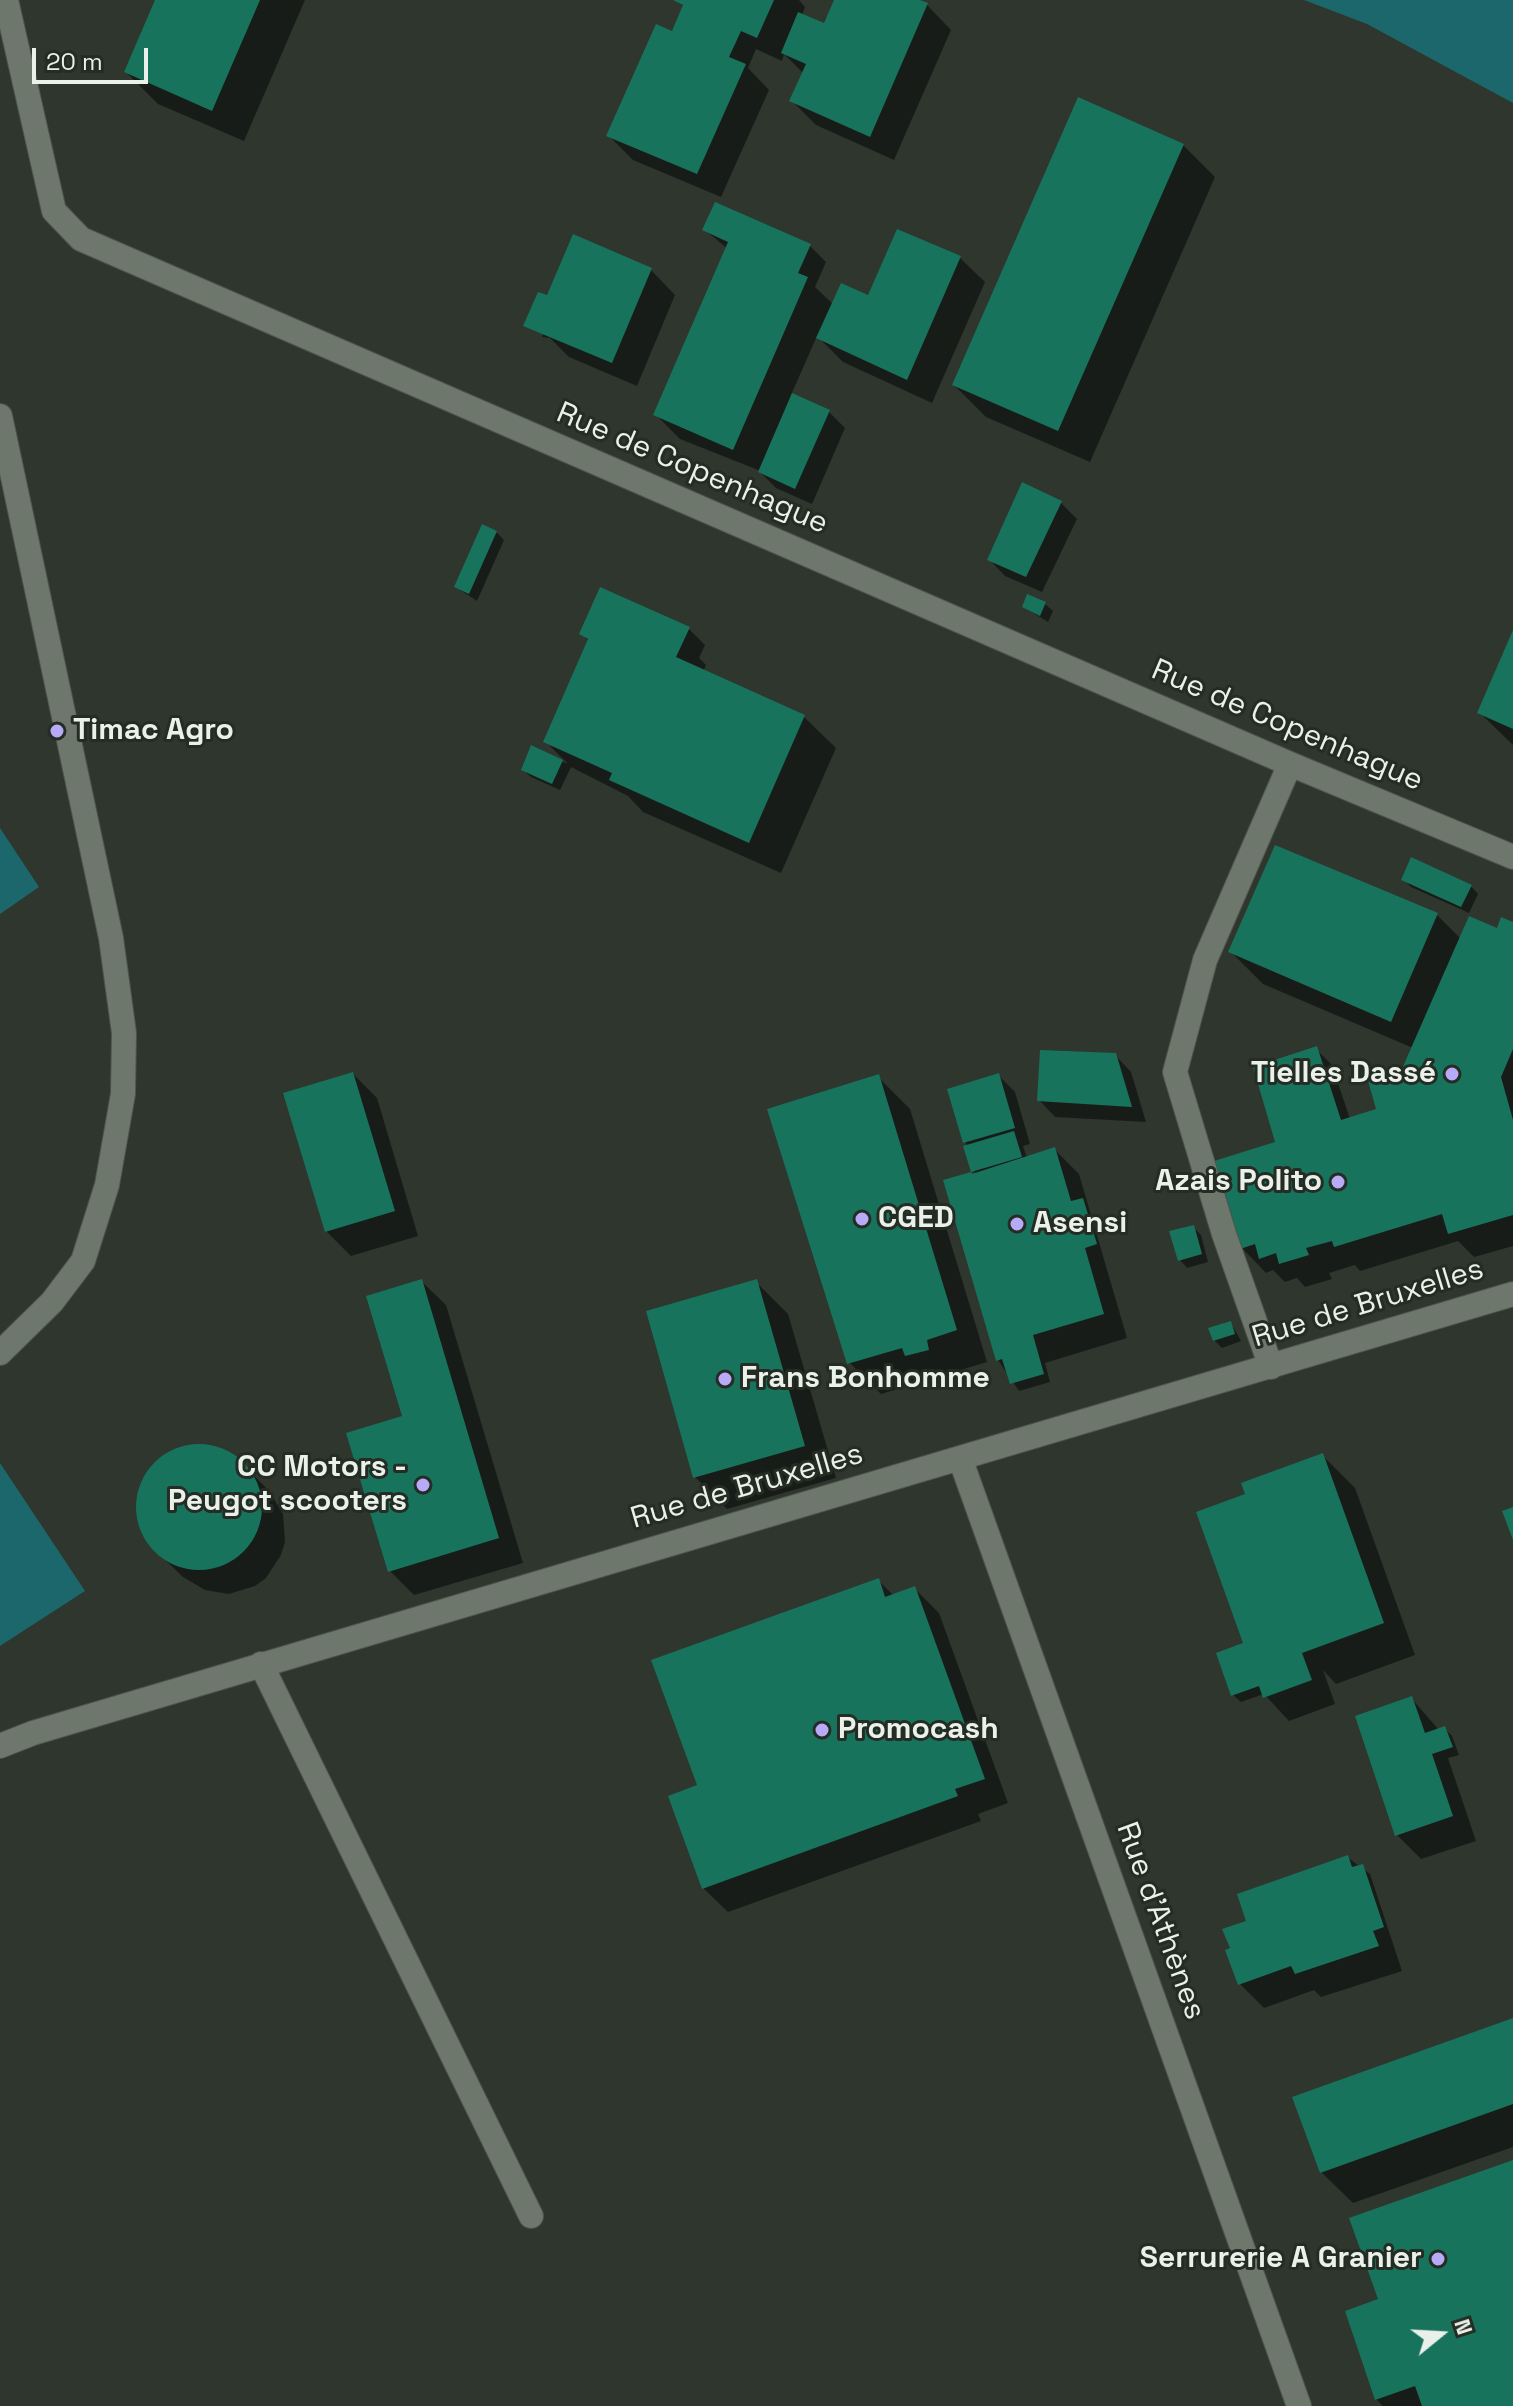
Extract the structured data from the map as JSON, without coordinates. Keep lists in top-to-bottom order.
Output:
{
  "streets": {
    "street": ["Rue de Copenhague", "Rue de Bruxelles", "Rue d'Athènes"]
  },
  "crossings": [
    ["Rue de Bruxelles", "Rue d'Athènes"]
  ],
  "places": [
    "Timac Agro",
    "Tielles Dassé",
    "Azais Polito",
    "CGED",
    "Asensi",
    "Frans Bonhomme",
    "CC Motors - Peugot scooters",
    "Promocash",
    "Serrurerie A Granier"
  ],
  "scale_bar": "20 m",
  "north": "right"
}
